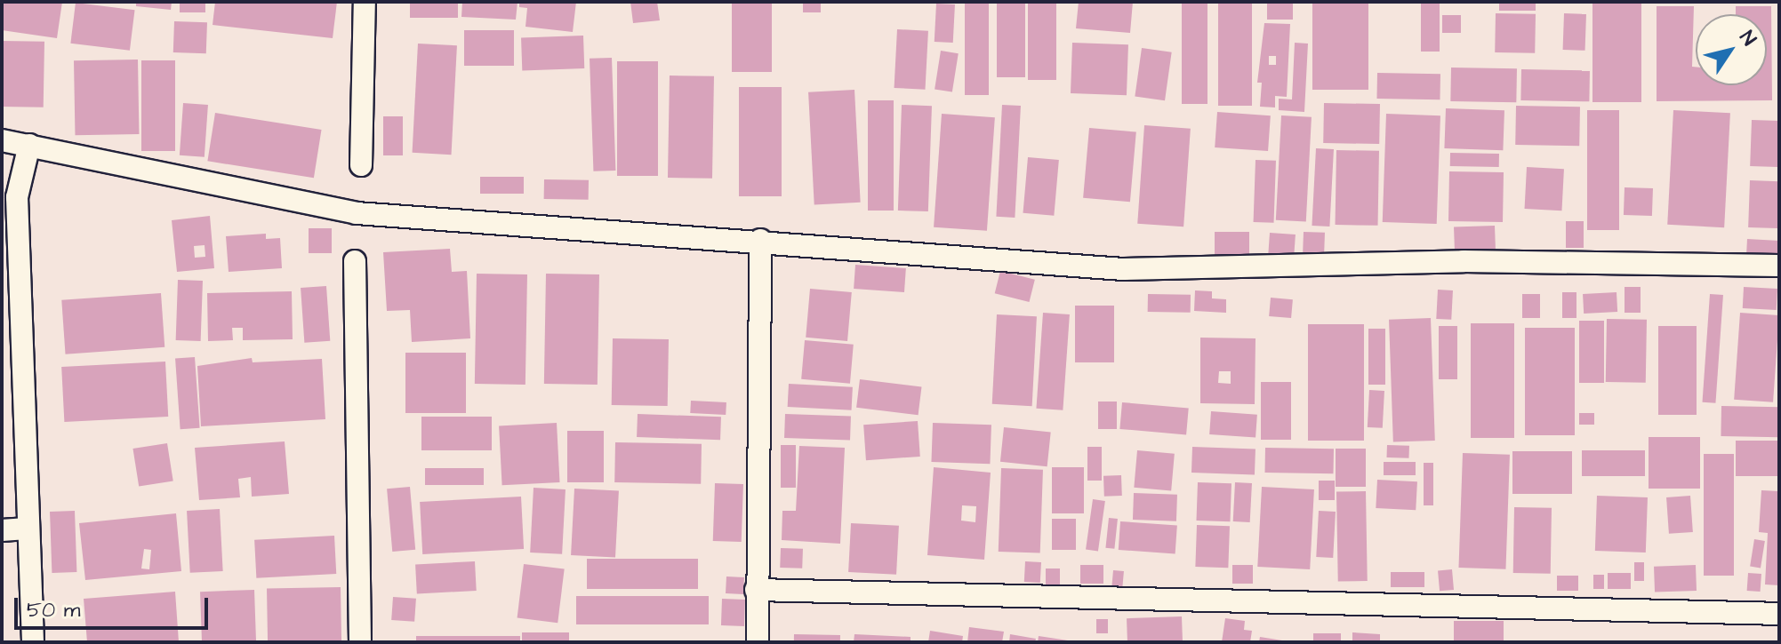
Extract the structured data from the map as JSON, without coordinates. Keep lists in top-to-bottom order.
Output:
{
  "scale_bar": "50 m",
  "north": "top right"
}
